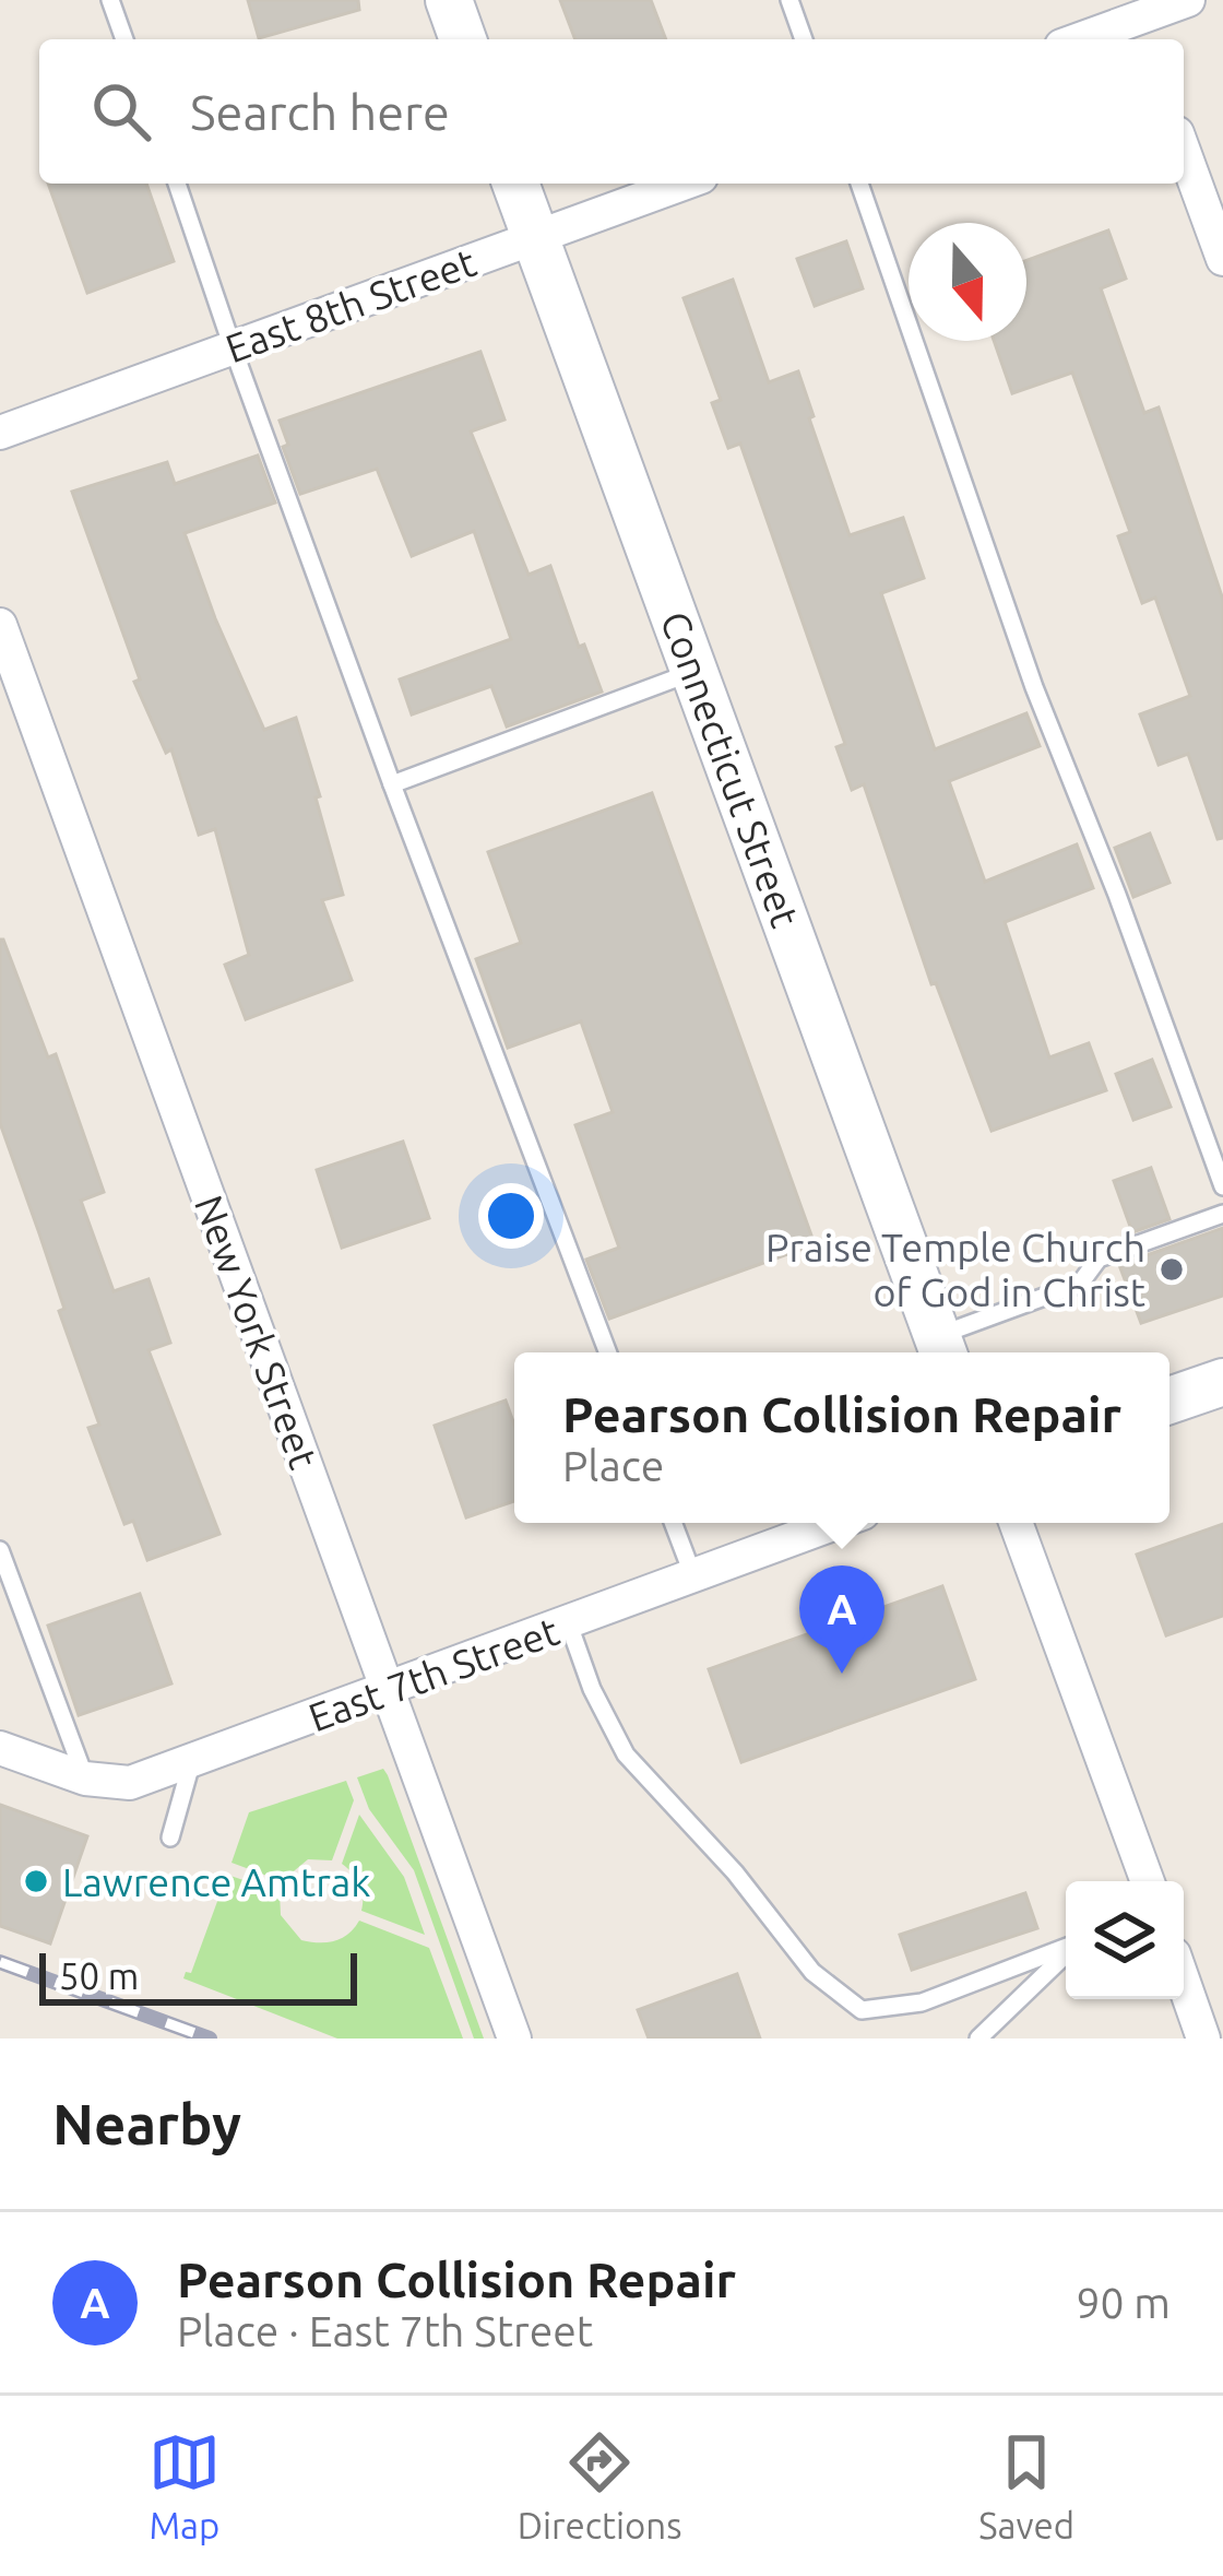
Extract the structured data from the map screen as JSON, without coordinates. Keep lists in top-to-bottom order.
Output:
{
  "streets": {
    "street": [
      "East 8th Street",
      "Connecticut Street",
      "New York Street",
      "East 7th Street"
    ]
  },
  "crossings": [
    ["East 8th Street", "Connecticut Street"],
    ["New York Street", "East 7th Street"]
  ],
  "places": ["Praise Temple Church of God in Christ", "Lawrence Amtrak"],
  "scale_bar": "50 m",
  "north": "bottom",
  "page": {
    "search": "Search here",
    "popup": ["Pearson Collision Repair", "Place"],
    "pins": "A",
    "scale": "50 m",
    "heading": "Nearby",
    "list": [
      {
        "mark": "A",
        "name": "Pearson Collision Repair",
        "note": "Place · East 7th Street",
        "value": "90 m"
      }
    ],
    "nav": ["Map", "Directions", "Saved"]
  }
}
